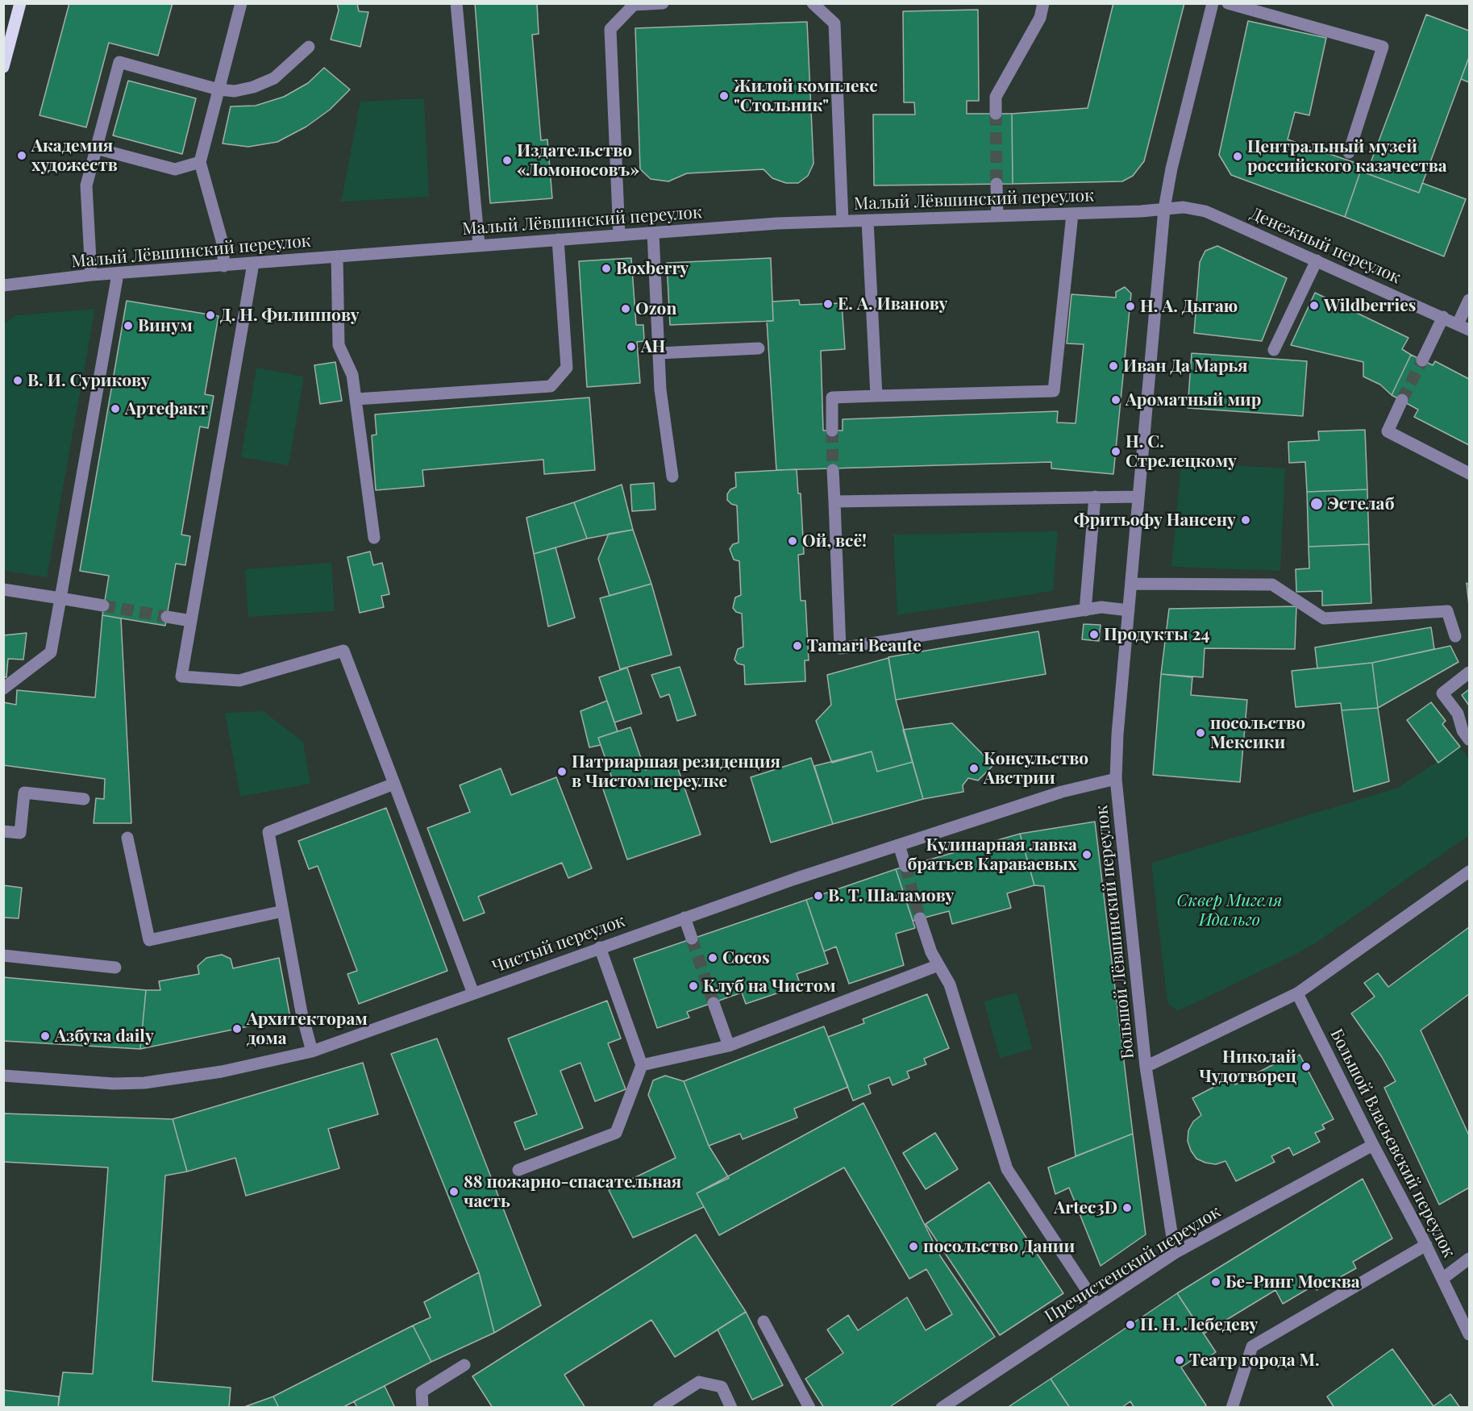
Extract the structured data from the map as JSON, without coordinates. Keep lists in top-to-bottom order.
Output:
{
  "streets": {
    "street": [
      "Малый Лёвшинский переулок",
      "Денежный переулок",
      "Большой Лёвшинский переулок",
      "Чистый переулок",
      "Большой Власьевский переулок",
      "Пречистенский переулок"
    ]
  },
  "crossings": [
    ["Малый Лёвшинский переулок", "Денежный переулок"],
    ["Малый Лёвшинский переулок", "Большой Лёвшинский переулок"],
    ["Денежный переулок", "Большой Лёвшинский переулок"],
    ["Большой Лёвшинский переулок", "Чистый переулок"],
    ["Большой Лёвшинский переулок", "Пречистенский переулок"],
    ["Большой Власьевский переулок", "Пречистенский переулок"]
  ],
  "parks": ["Сквер Мигеля Идальго"],
  "places": [
    "Жилой комплекс \"Стольник\"",
    "Академия художеств",
    "Центральный музей российского казачества",
    "Издательство «Ломоносовъ»",
    "Boxberry",
    "Е. А. Иванову",
    "Wildberries",
    "Н. А. Дыгаю",
    "Ozon",
    "Д. Н. Филиппову",
    "Винум",
    "AH",
    "Иван Да Марья",
    "В. И. Сурикову",
    "Ароматный мир",
    "Артефакт",
    "Н. С. Стрелецкому",
    "Эстелаб",
    "Фритьофу Нансену",
    "Ой, всё!",
    "Продукты 24",
    "Tamari Beaute",
    "посольство Мексики",
    "Консульство Австрии",
    "Патриаршая резиденция в Чистом переулке",
    "Кулинарная лавка братьев Караваевых",
    "В. Т. Шаламову",
    "Cocos",
    "Клуб на Чистом",
    "Архитекторам дома",
    "Азбука daily",
    "Николай Чудотворец",
    "88 пожарно-спасательная часть",
    "Artec3D",
    "посольство Дании",
    "Бе-Ринг Москва",
    "П. Н. Лебедеву",
    "Театр города М."
  ]
}
